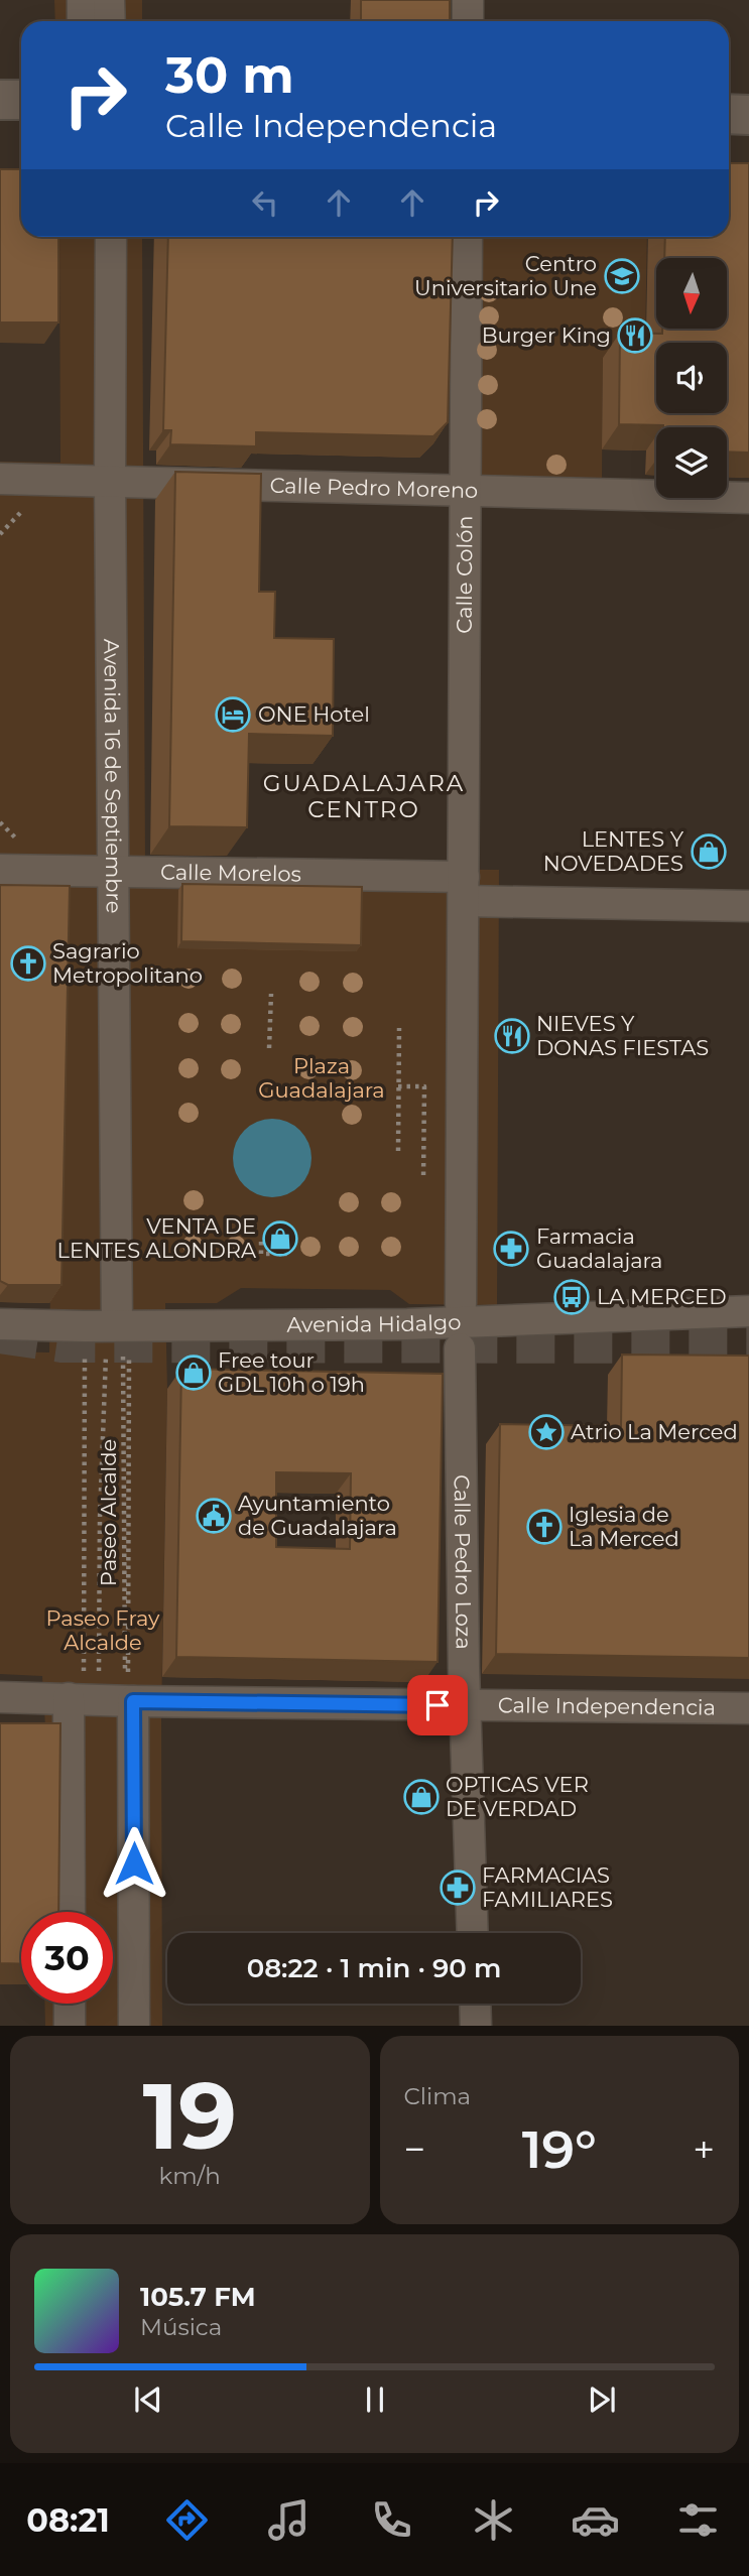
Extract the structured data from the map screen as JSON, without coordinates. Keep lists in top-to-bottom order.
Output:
{
  "streets": {
    "street": [
      "Calle Pedro Moreno",
      "Calle Colón",
      "Avenida 16 de Septiembre",
      "Calle Morelos",
      "Avenida Hidalgo",
      "Calle Pedro Loza",
      "Calle Independencia"
    ],
    "path": ["Paseo Alcalde"]
  },
  "crossings": [
    ["Calle Pedro Moreno", "Calle Colón"],
    ["Calle Pedro Moreno", "Avenida 16 de Septiembre"],
    ["Calle Colón", "Calle Morelos"],
    ["Avenida 16 de Septiembre", "Calle Morelos"],
    ["Avenida 16 de Septiembre", "Avenida Hidalgo"],
    ["Avenida 16 de Septiembre", "Paseo Alcalde"],
    ["Avenida Hidalgo", "Paseo Alcalde"],
    ["Paseo Alcalde", "Calle Independencia"],
    ["Calle Pedro Loza", "Calle Independencia"]
  ],
  "districts": ["GUADALAJARA CENTRO"],
  "parks": ["Plaza Guadalajara", "Paseo Fray Alcalde"],
  "places": {
    "school or university": ["Centro Universitario Une"],
    "restaurant": ["Burger King", "NIEVES Y DONAS FIESTAS"],
    "hotel": ["ONE Hotel"],
    "shop": [
      "LENTES Y NOVEDADES",
      "VENTA DE LENTES ALONDRA",
      "Free tour GDL 10h o 19h",
      "OPTICAS VER DE VERDAD"
    ],
    "church": ["Sagrario Metropolitano", "Iglesia de La Merced"],
    "pharmacy": ["Farmacia Guadalajara", "FARMACIAS FAMILIARES"],
    "bus stop": ["LA MERCED"],
    "place": ["Atrio La Merced"],
    "public building": ["Ayuntamiento de Guadalajara"]
  },
  "north": "bottom",
  "page": {
    "turn": ["30 m", "Calle Independencia"],
    "limit": "30",
    "trip": "08:22 · 1 min · 90 m",
    "tile": [
      ["19", "km/h"],
      "Clima"
    ],
    "heat": ["−", "19°", "+"],
    "song": ["105.7 FM", "Música"],
    "tabs": "08:21"
  }
}
